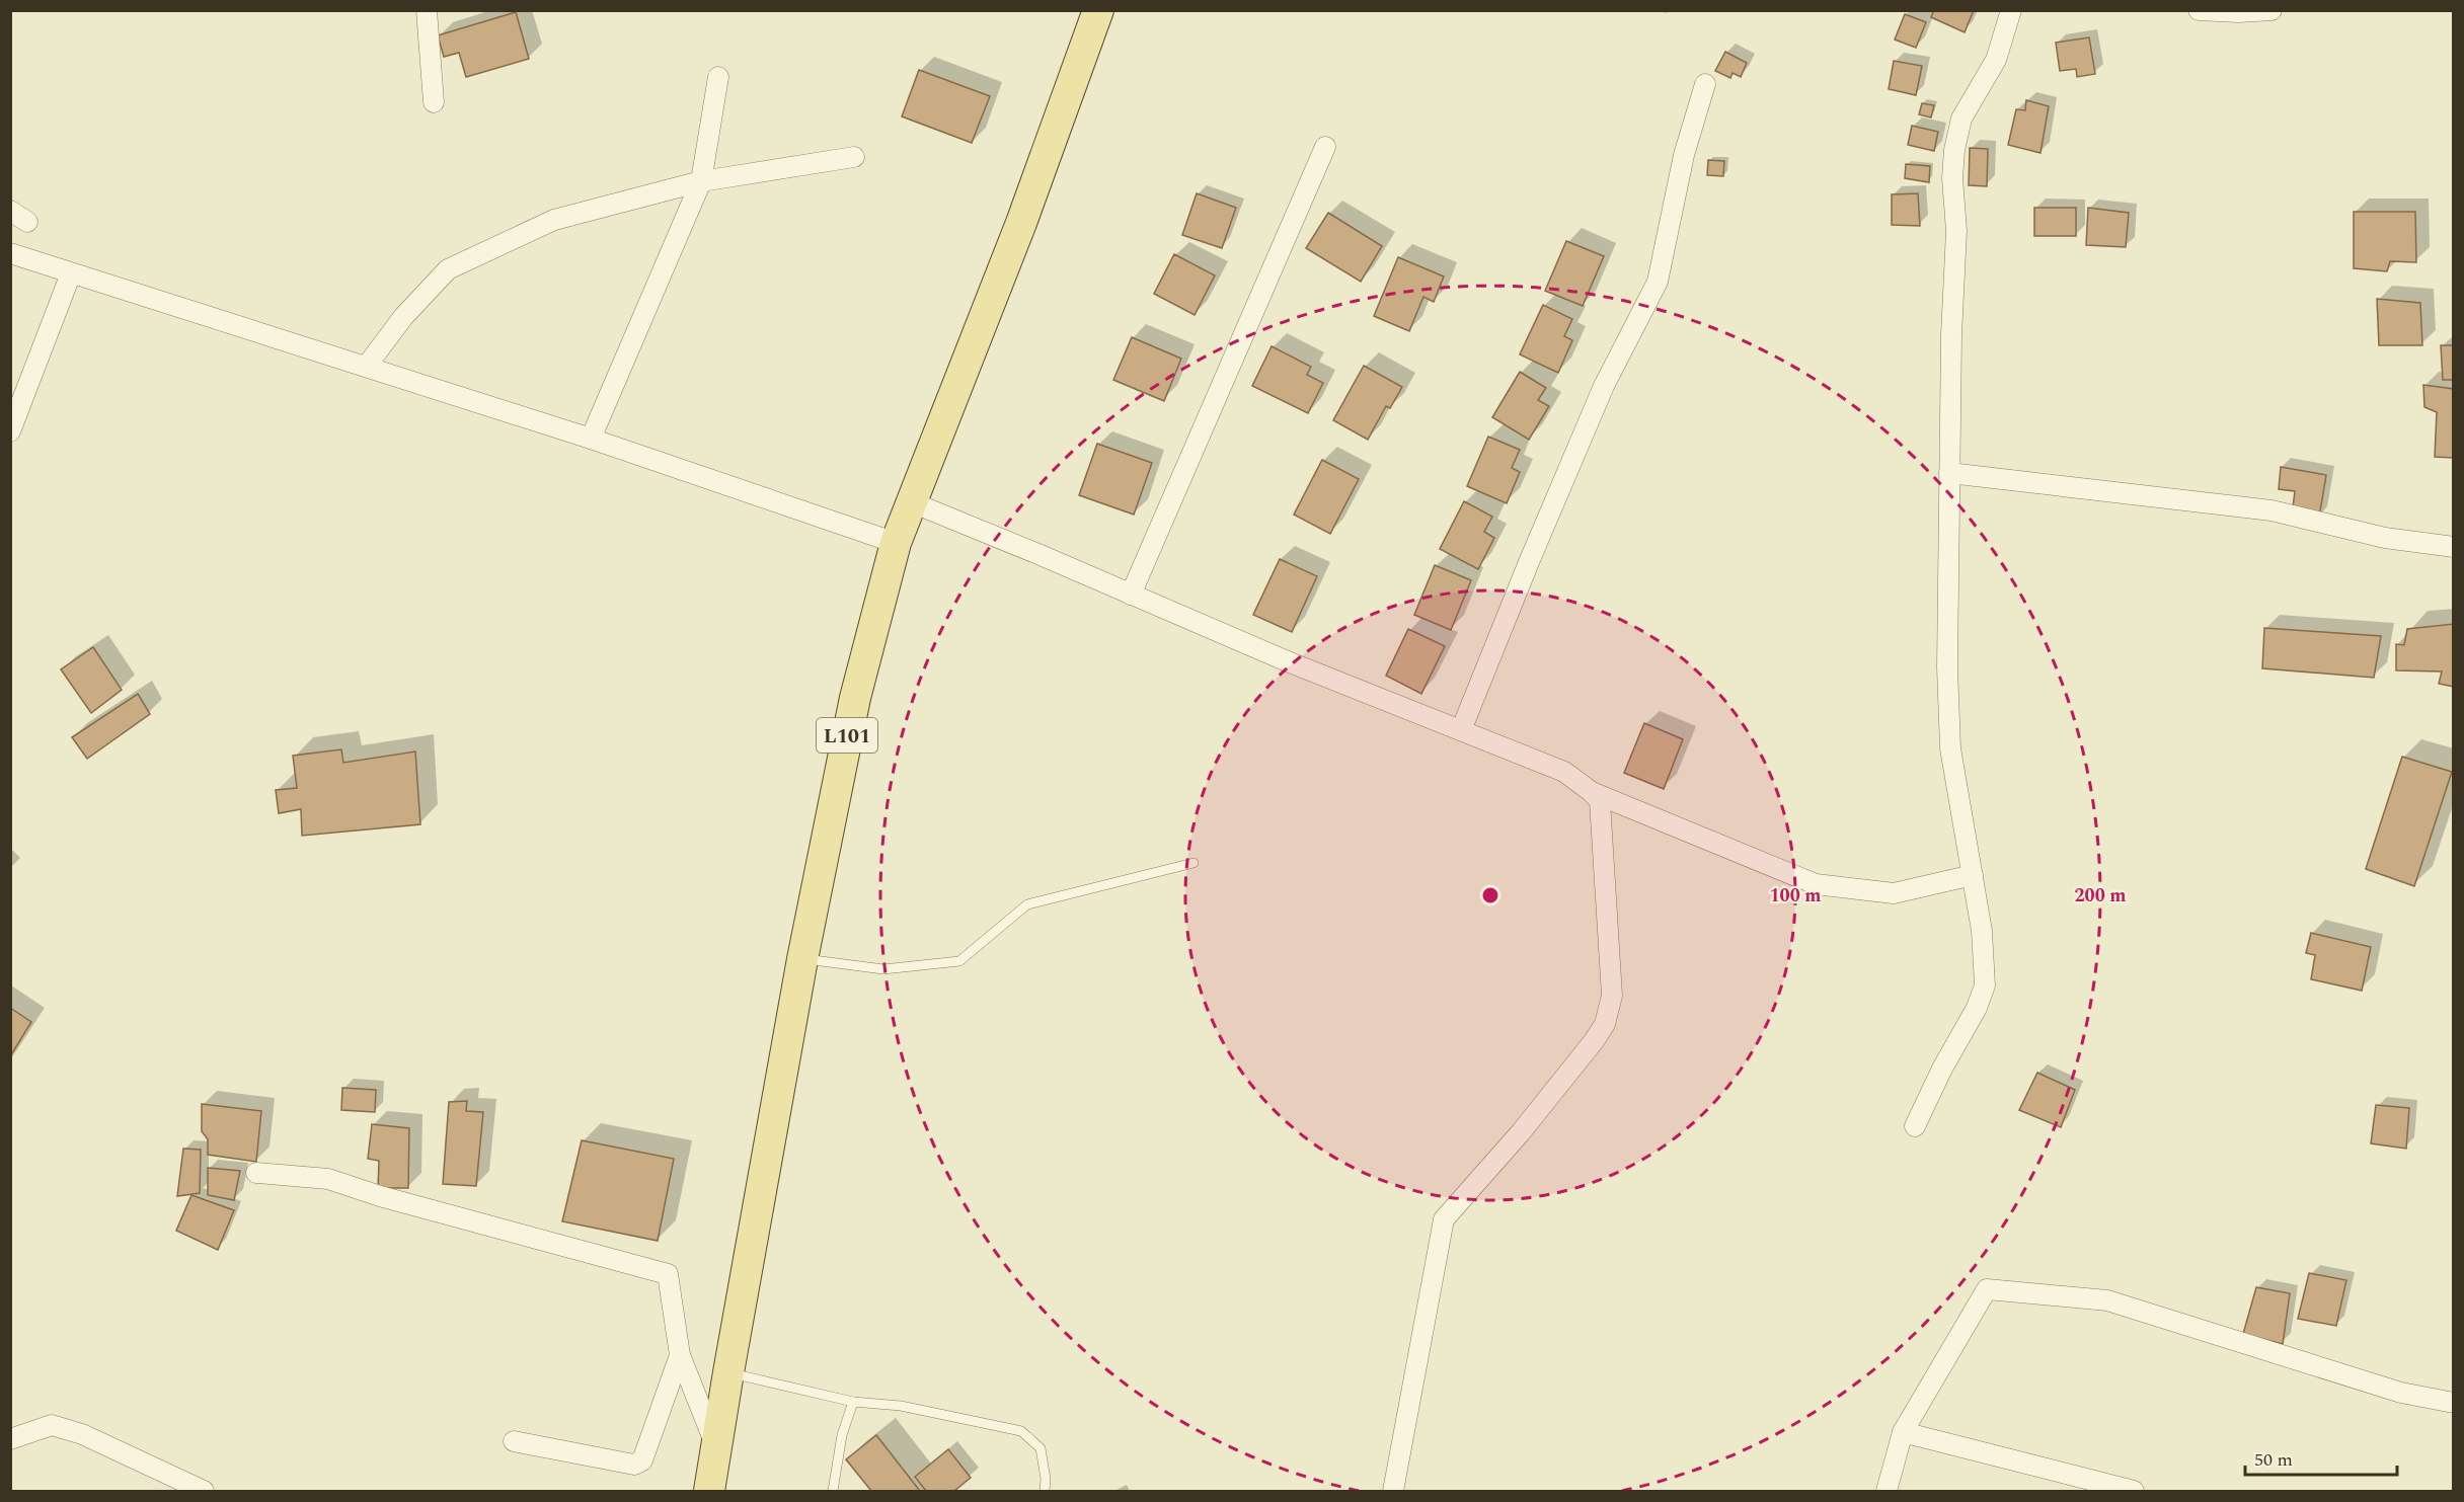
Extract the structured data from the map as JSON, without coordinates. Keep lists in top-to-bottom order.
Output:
{
  "streets": {
    "main road": ["L101"]
  },
  "scale_bar": "50 m",
  "rings": ["100 m", "200 m"]
}
